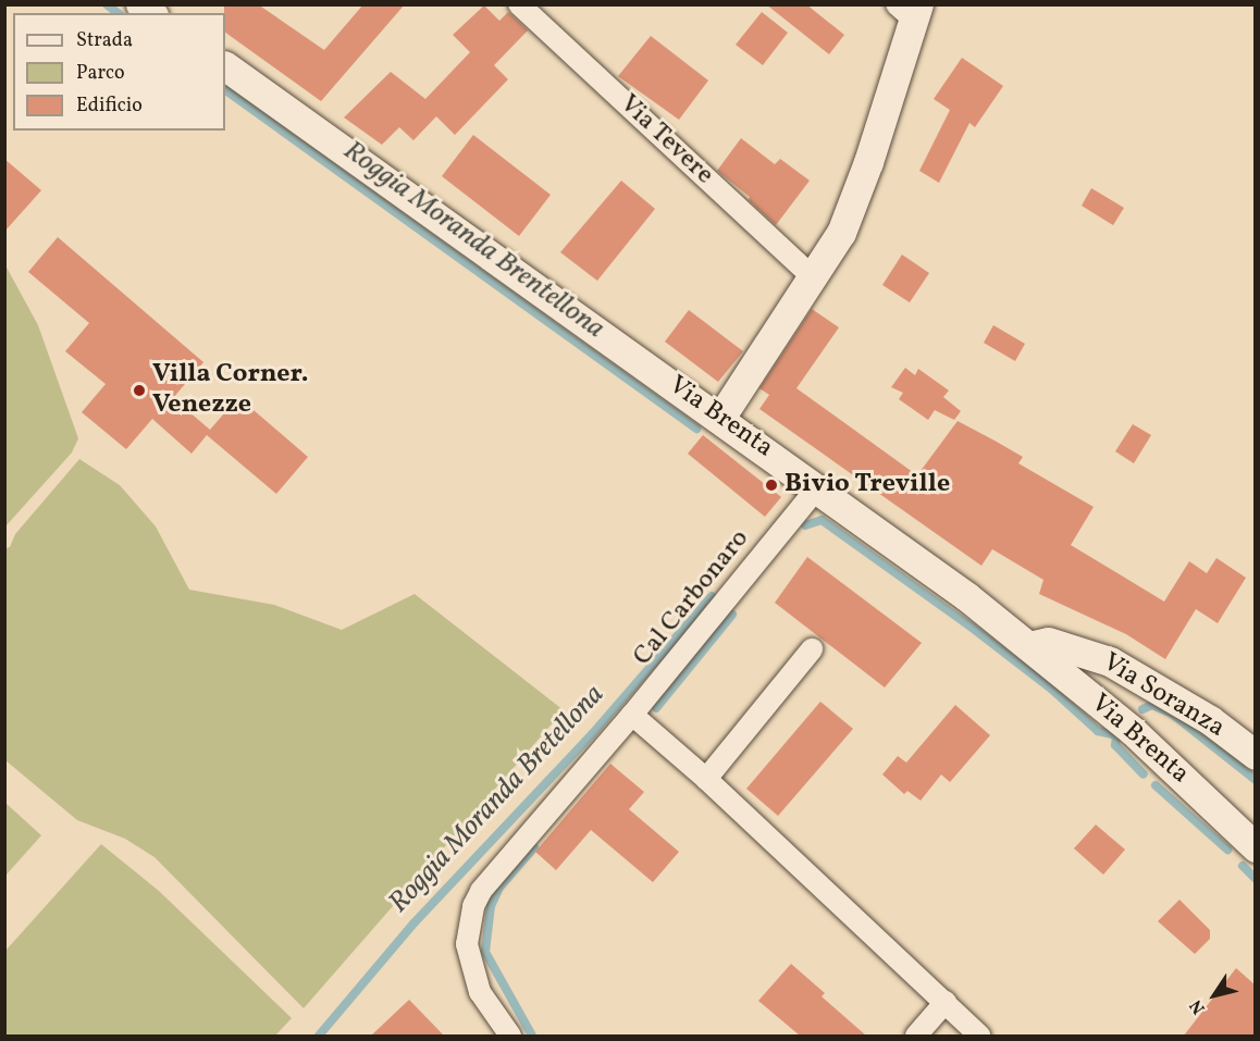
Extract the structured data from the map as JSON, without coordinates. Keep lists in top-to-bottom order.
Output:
{
  "streets": {
    "street": [
      "Via Tevere",
      "Via Brenta",
      "Cal Carbonaro",
      "Via Soranza"
    ]
  },
  "crossings": [
    ["Via Brenta", "Cal Carbonaro"],
    ["Via Brenta", "Via Soranza"]
  ],
  "water": ["Roggia Moranda Brentellona", "Roggia Moranda Bretellona"],
  "places": ["Villa Corner. Venezze", "Bivio Treville"],
  "legend": ["Strada", "Parco", "Edificio"],
  "north": "bottom left"
}
